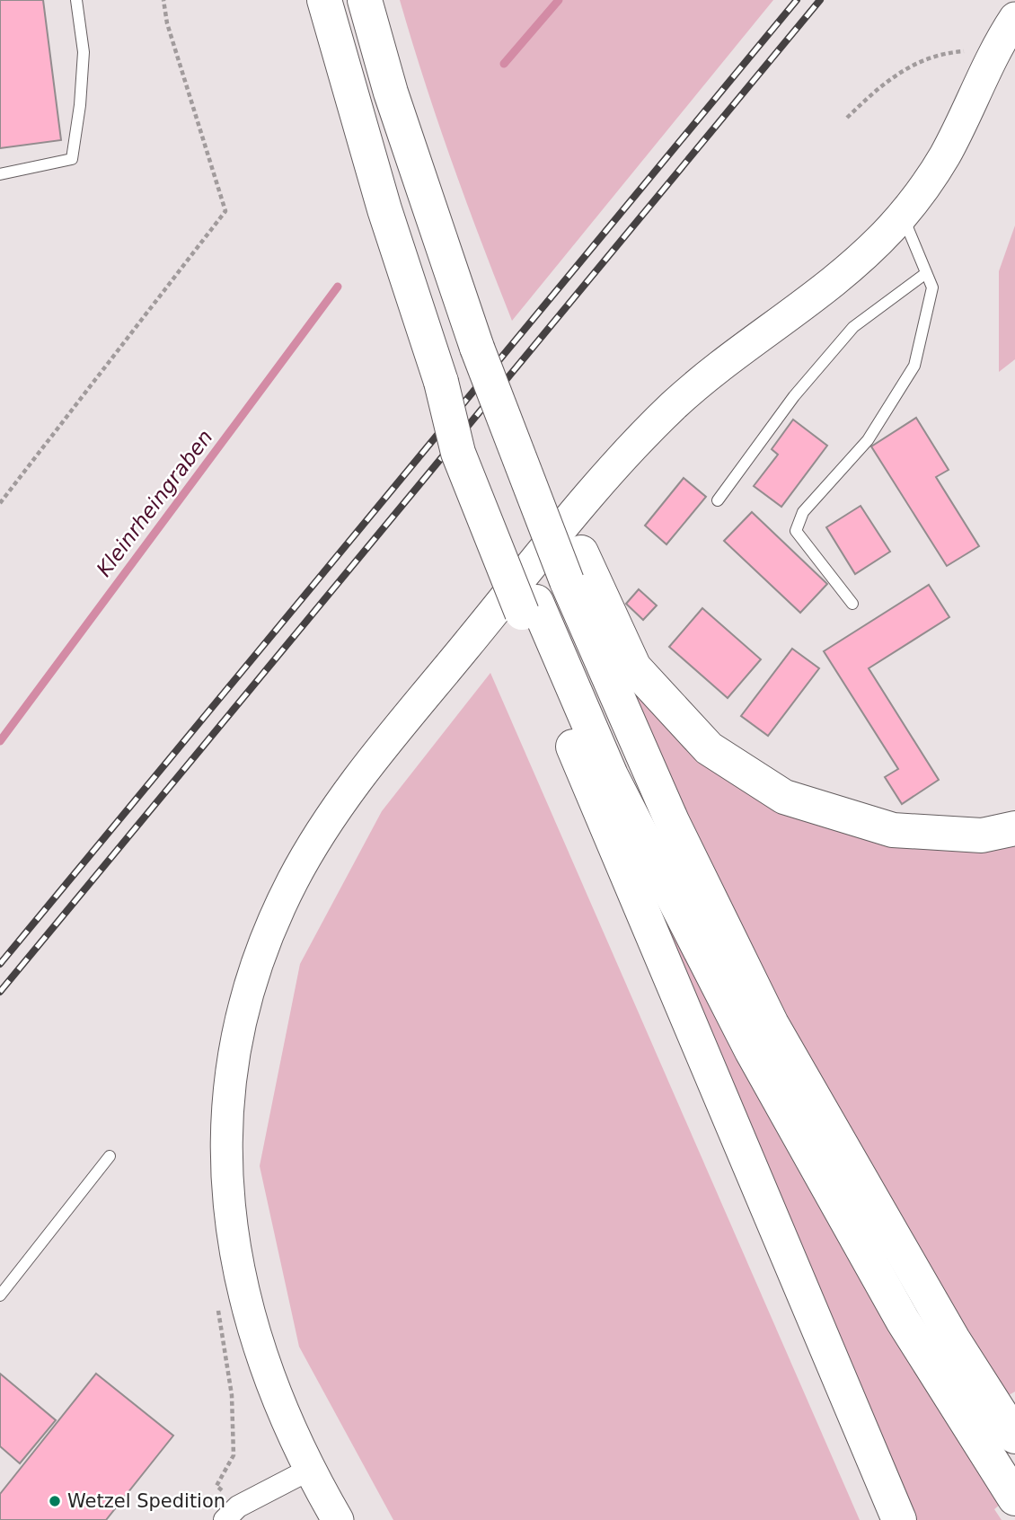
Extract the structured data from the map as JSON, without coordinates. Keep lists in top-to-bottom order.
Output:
{
  "water": ["Kleinrheingraben"],
  "places": ["Wetzel Spedition"]
}
